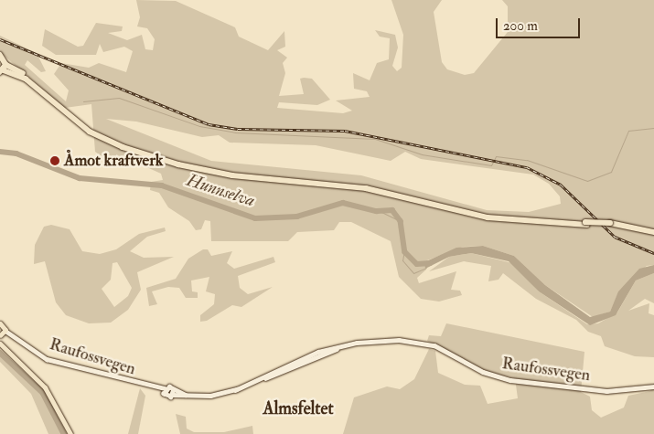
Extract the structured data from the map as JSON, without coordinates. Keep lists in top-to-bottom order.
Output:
{
  "streets": {
    "main road": ["Raufossvegen"]
  },
  "districts": ["Almsfeltet"],
  "water": ["Hunnselva"],
  "places": ["Åmot kraftverk"],
  "scale_bar": "200 m"
}
